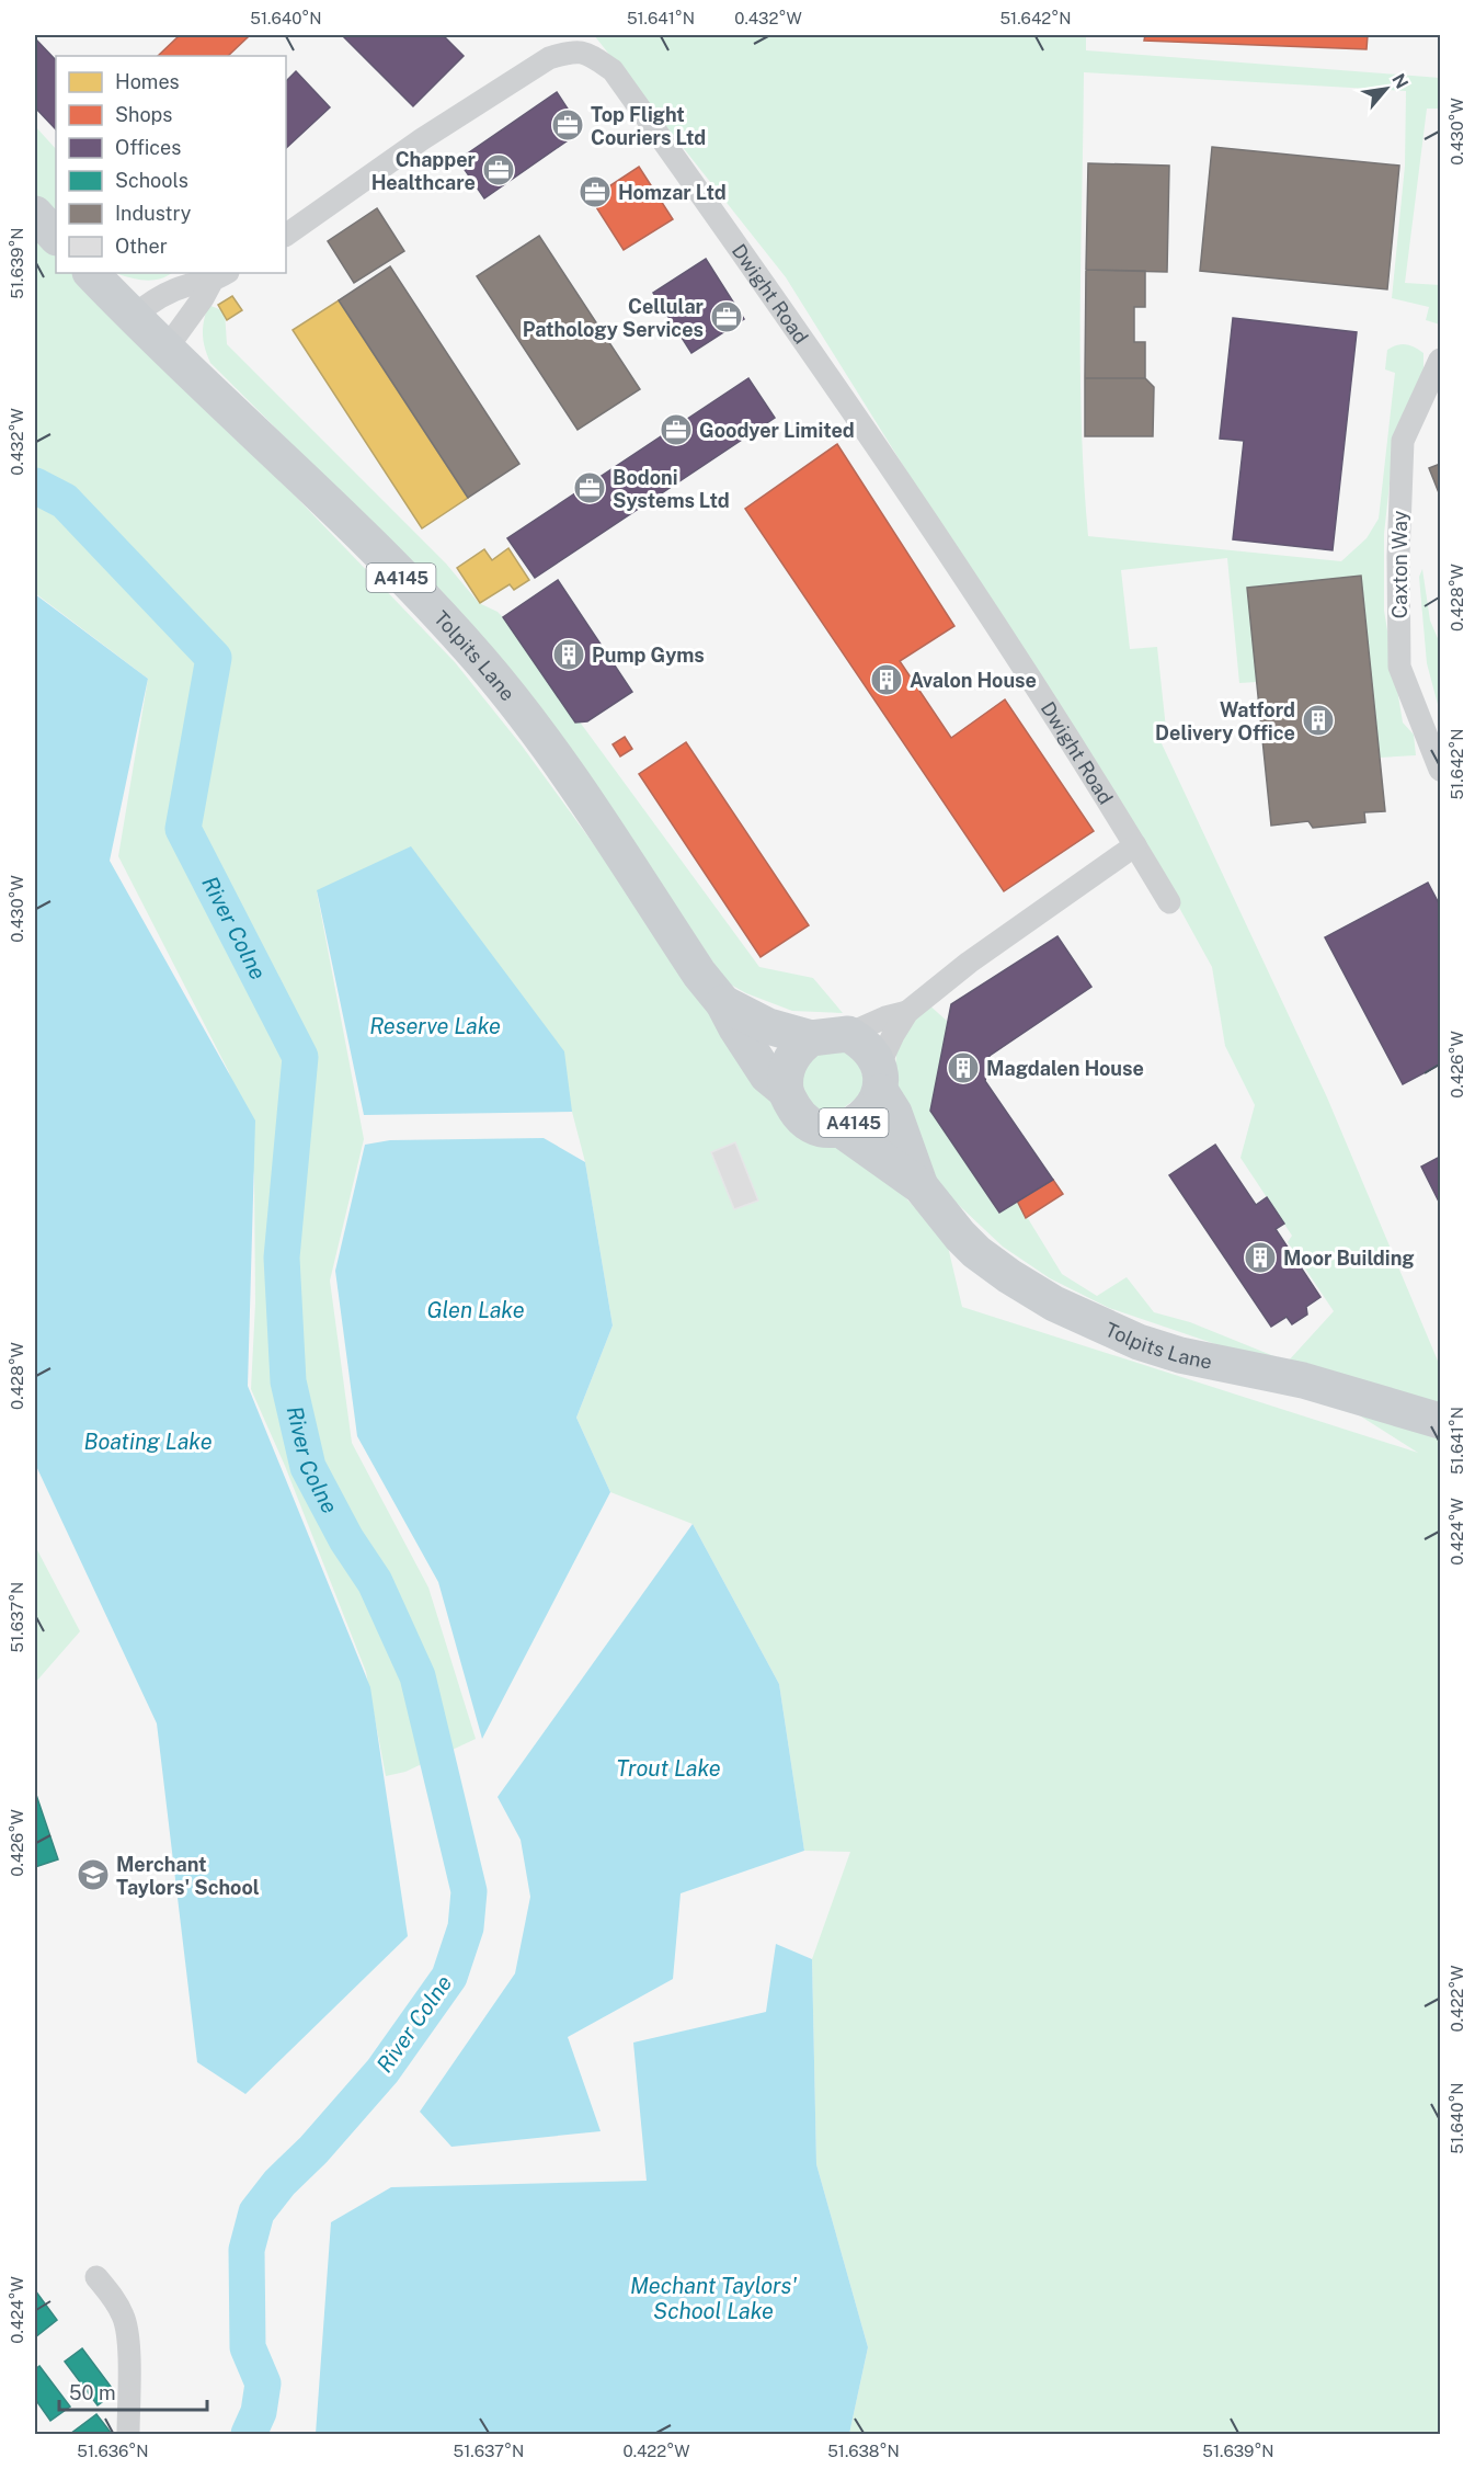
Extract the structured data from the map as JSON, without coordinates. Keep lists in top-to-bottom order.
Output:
{
  "streets": {
    "main road": ["A4145", "Tolpits Lane"],
    "street": ["Dwight Road", "Caxton Way"]
  },
  "crossings": [
    ["A4145", "Tolpits Lane"]
  ],
  "water": [
    "River Colne",
    "Reserve Lake",
    "Glen Lake",
    "Boating Lake",
    "Trout Lake",
    "Mechant Taylors' School Lake"
  ],
  "places": {
    "office": [
      "Top Flight Couriers Ltd",
      "Chapper Healthcare",
      "Homzar Ltd",
      "Cellular Pathology Services",
      "Goodyer Limited",
      "Bodoni Systems Ltd"
    ],
    "building": [
      "Pump Gyms",
      "Avalon House",
      "Watford Delivery Office",
      "Magdalen House",
      "Moor Building"
    ],
    "school or university": ["Merchant Taylors' School"]
  },
  "legend": [
    "Homes",
    "Shops",
    "Offices",
    "Schools",
    "Industry",
    "Other"
  ],
  "scale_bar": "50 m",
  "north": "top right",
  "coordinates": [
    "51.640°N",
    "51.641°N",
    "0.432°W",
    "51.642°N",
    "0.430°W",
    "51.639°N",
    "0.428°W",
    "0.426°W",
    "0.424°W",
    "51.637°N",
    "0.422°W",
    "51.636°N",
    "51.638°N"
  ]
}
